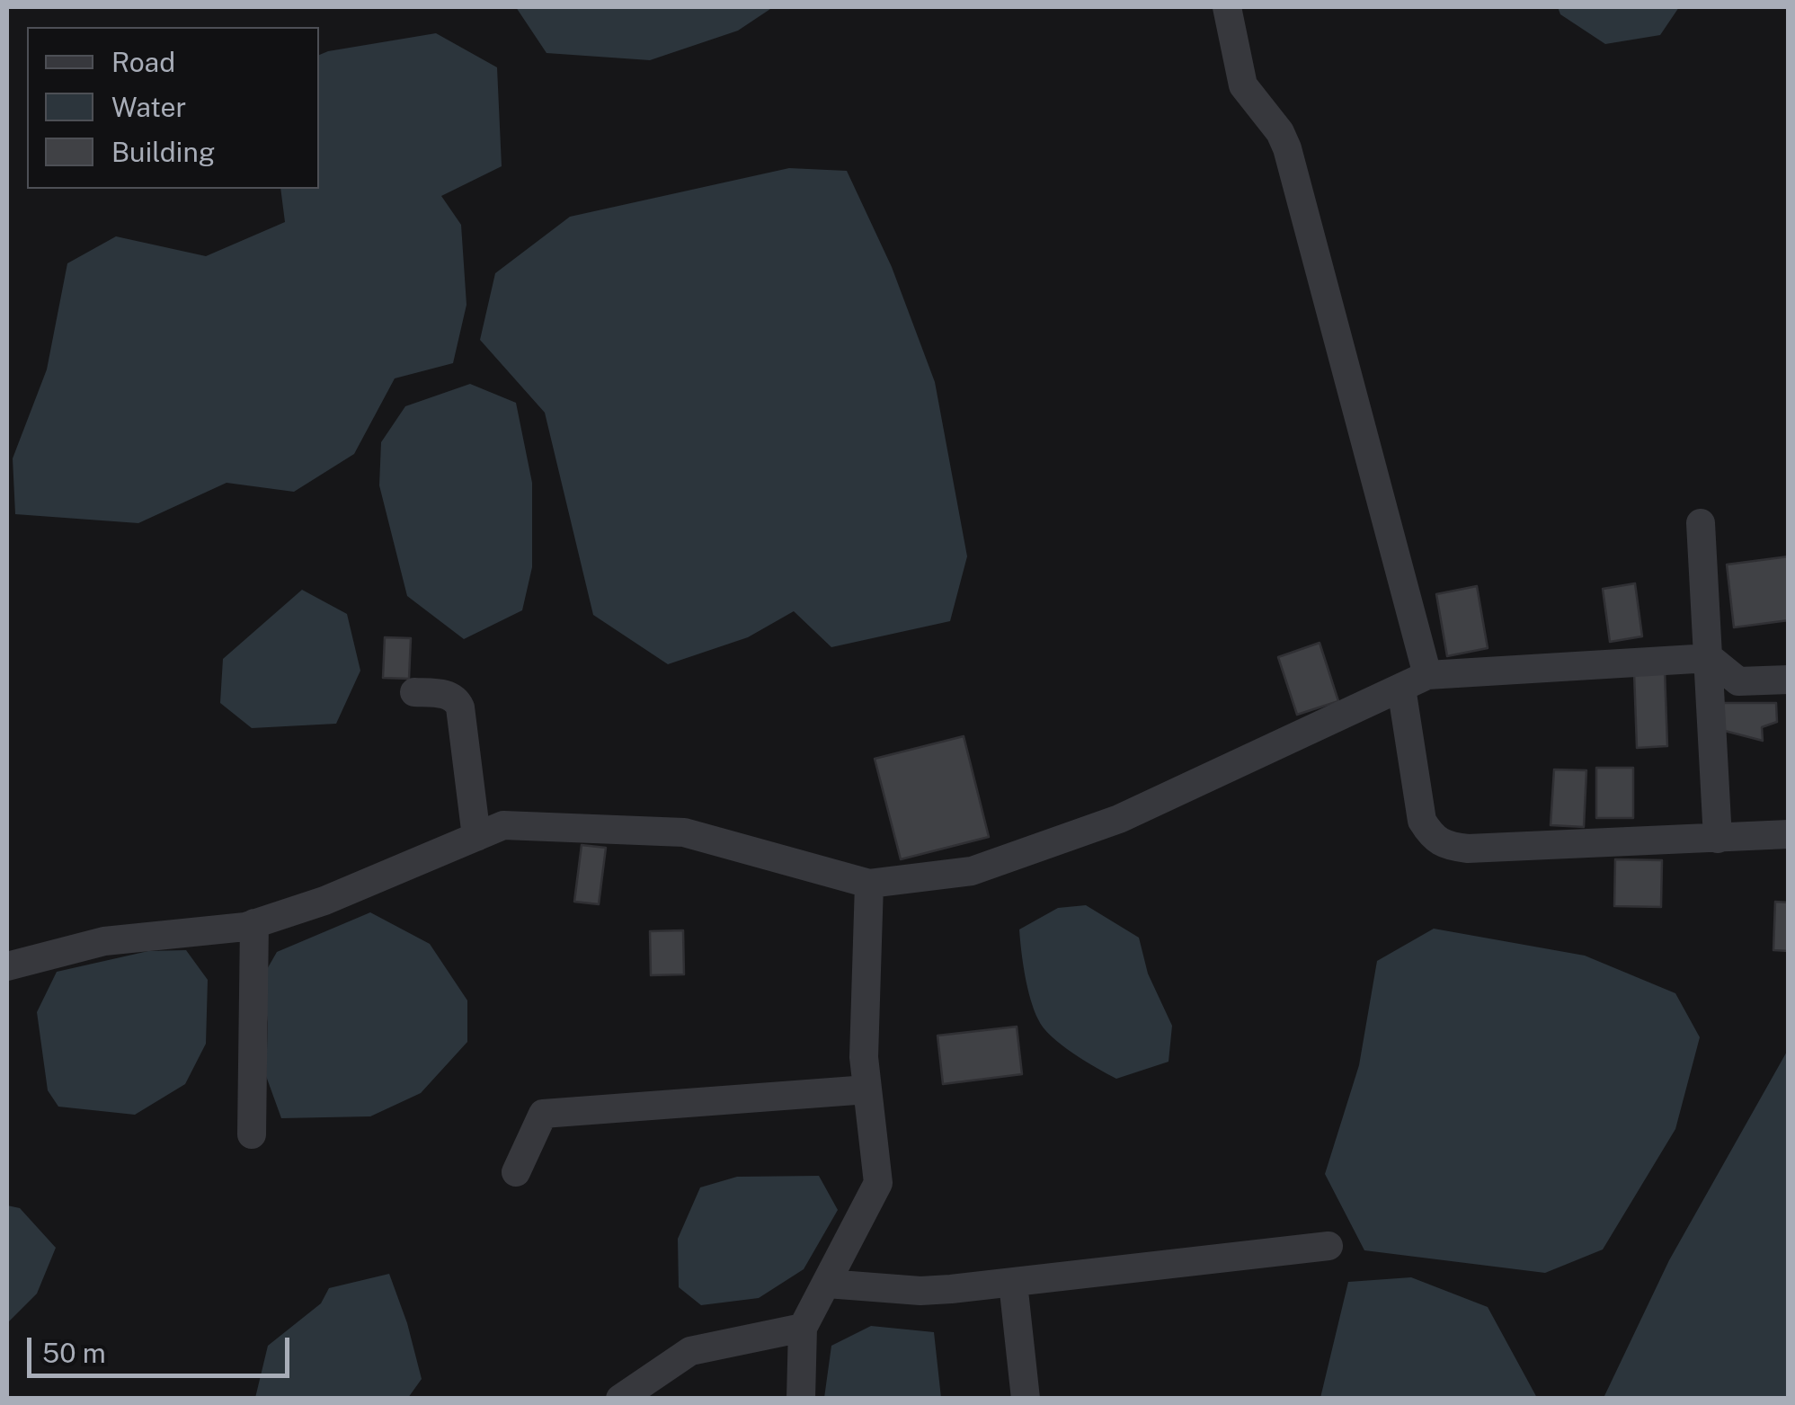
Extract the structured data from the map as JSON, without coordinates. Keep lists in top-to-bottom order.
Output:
{
  "legend": ["Road", "Water", "Building"],
  "scale_bar": "50 m"
}
